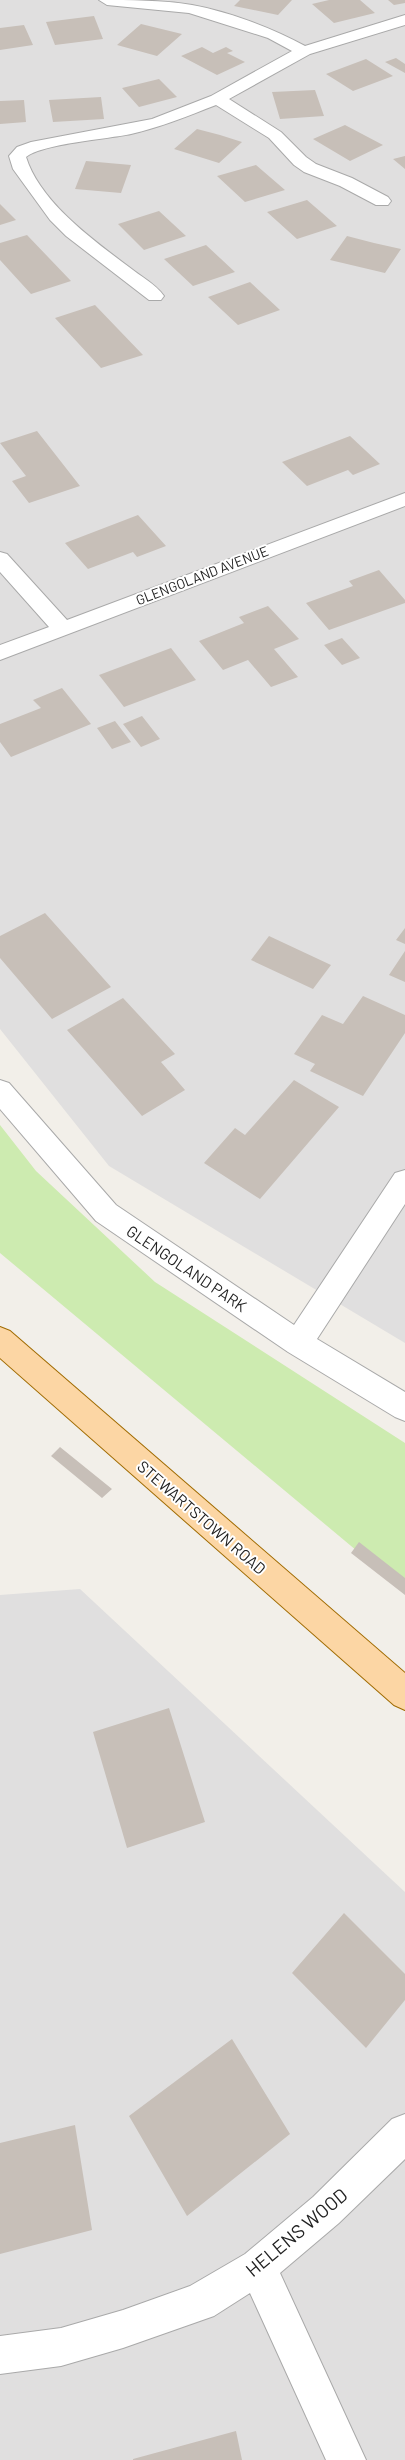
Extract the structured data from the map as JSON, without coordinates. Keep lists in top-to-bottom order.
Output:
{
  "streets": {
    "main road": ["STEWARTSTOWN ROAD"],
    "street": ["GLENGOLAND AVENUE", "GLENGOLAND PARK", "HELENS WOOD"]
  }
}
